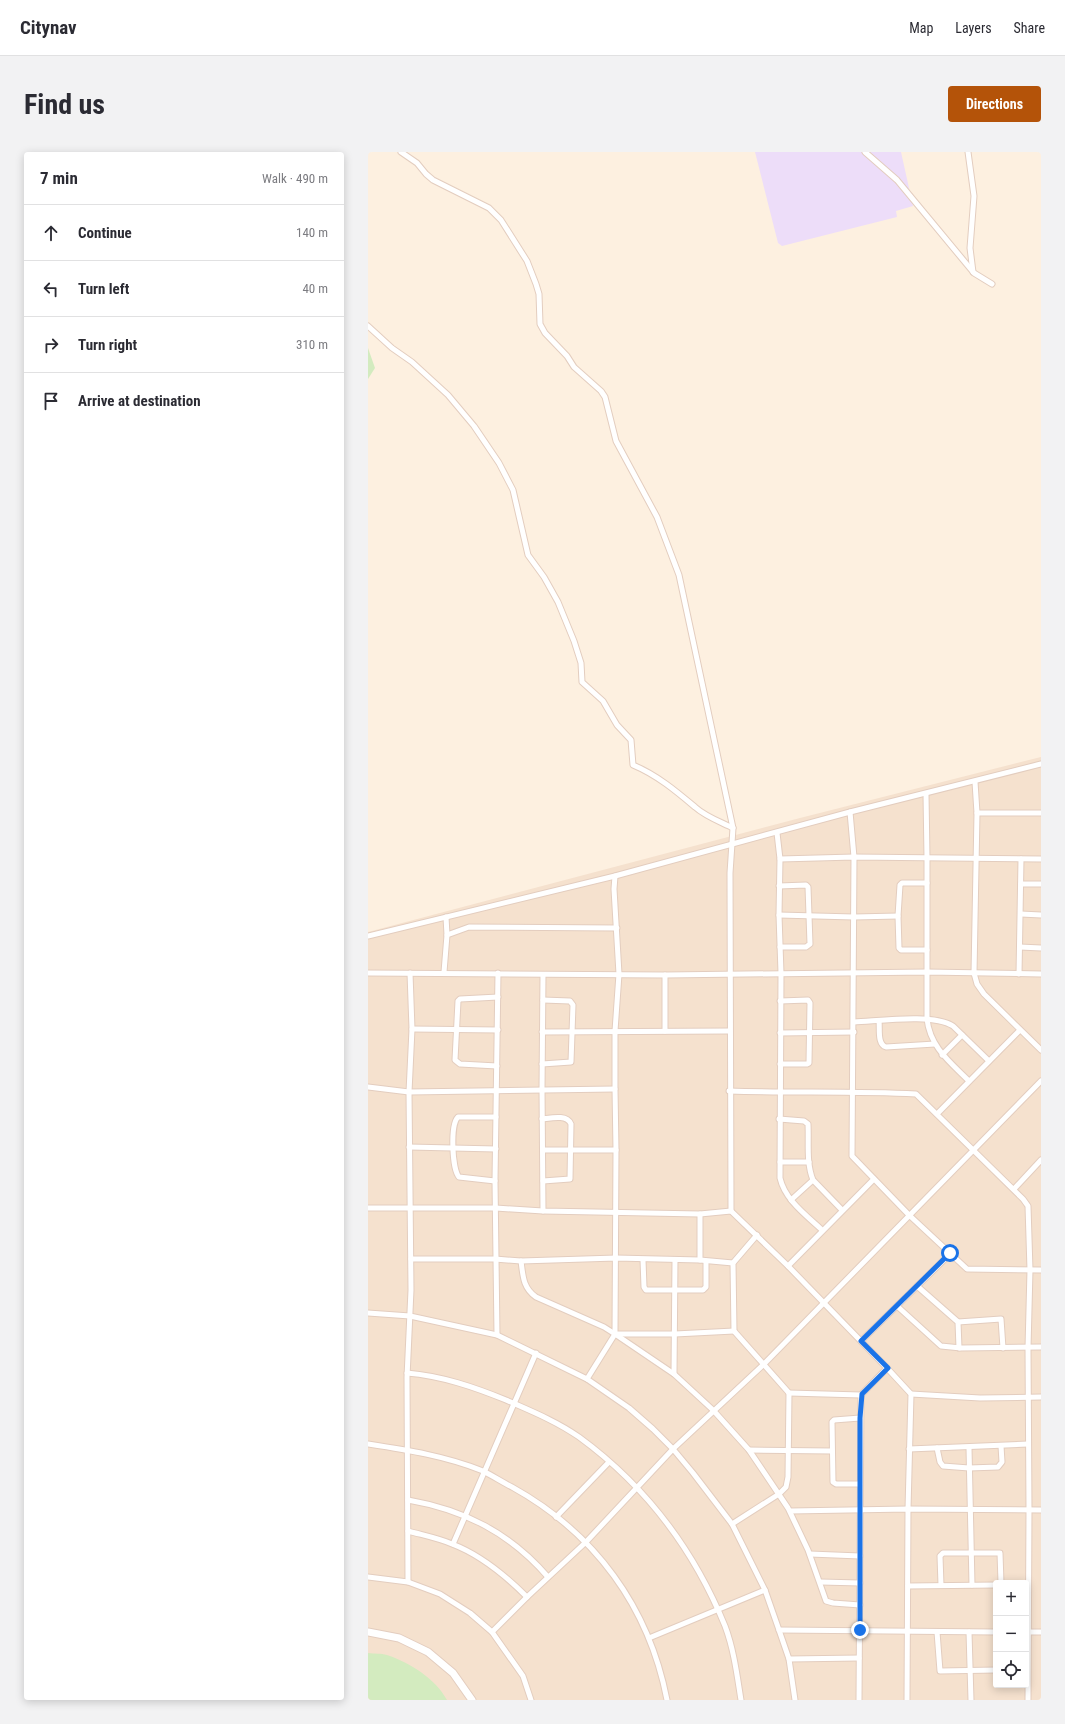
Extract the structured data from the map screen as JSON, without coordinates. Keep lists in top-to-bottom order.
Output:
{
  "page": {
    "header": "Citynav",
    "nav": ["Map", "Layers", "Share"],
    "buttons": "Directions",
    "title": "Find us",
    "heading": ["7 min", "Walk · 490 m"],
    "list": [
      ["Continue", "140 m"],
      ["Turn left", "40 m"],
      ["Turn right", "310 m"],
      "Arrive at destination"
    ],
    "map_buttons": ["+", "−"]
  }
}
